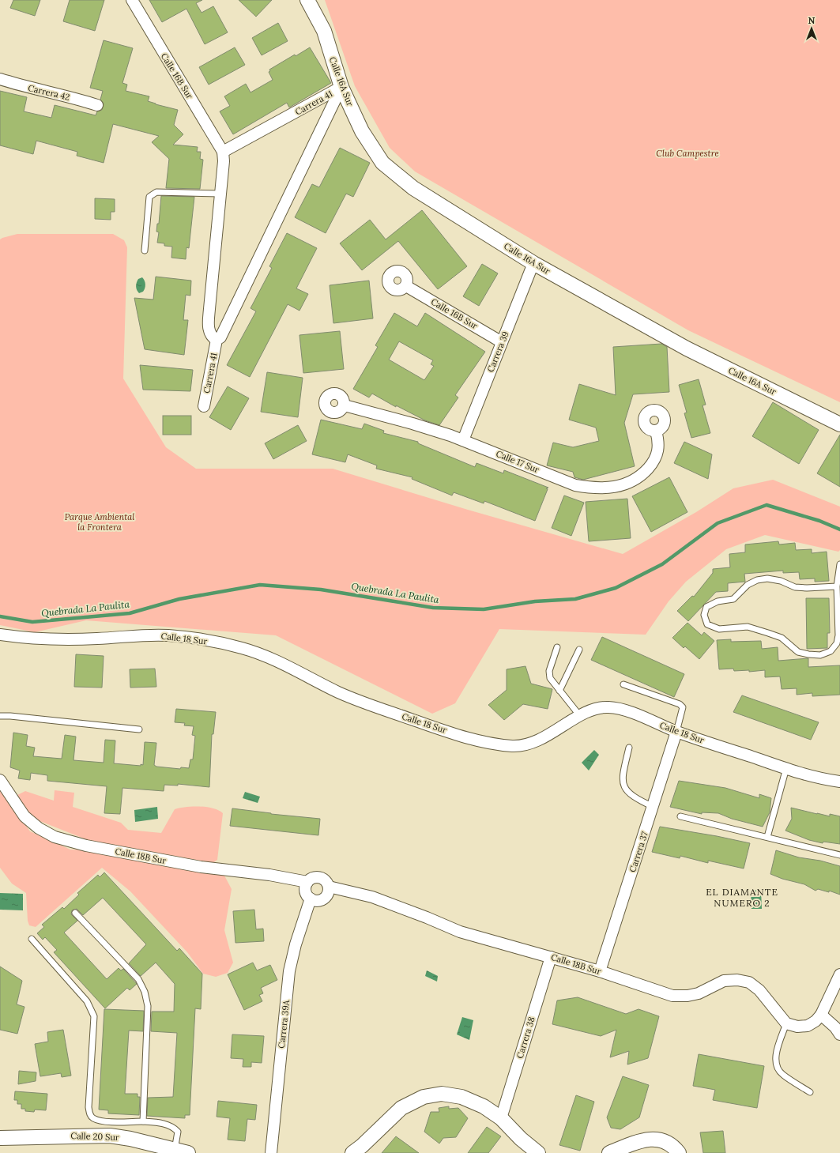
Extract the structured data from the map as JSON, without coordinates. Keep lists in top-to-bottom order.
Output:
{
  "streets": {
    "street": [
      "Calle 16B Sur",
      "Calle 16A Sur",
      "Carrera 42",
      "Carrera 41",
      "Carrera 39",
      "Calle 17 Sur",
      "Calle 18 Sur",
      "Carrera 37",
      "Calle 18B Sur",
      "Carrera 39A",
      "Carrera 38",
      "Calle 20 Sur"
    ]
  },
  "crossings": [
    ["Calle 16B Sur", "Carrera 41"],
    ["Calle 16B Sur", "Carrera 39"],
    ["Calle 16A Sur", "Carrera 41"],
    ["Calle 16A Sur", "Carrera 39"],
    ["Carrera 39", "Calle 17 Sur"],
    ["Calle 18 Sur", "Carrera 37"],
    ["Carrera 37", "Calle 18B Sur"],
    ["Calle 18B Sur", "Carrera 39A"],
    ["Calle 18B Sur", "Carrera 38"]
  ],
  "districts": ["EL DIAMANTE NUMERO 2"],
  "water": ["Quebrada La Paulita"],
  "parks": ["Club Campestre", "Parque Ambiental la Frontera"],
  "north": "top"
}
